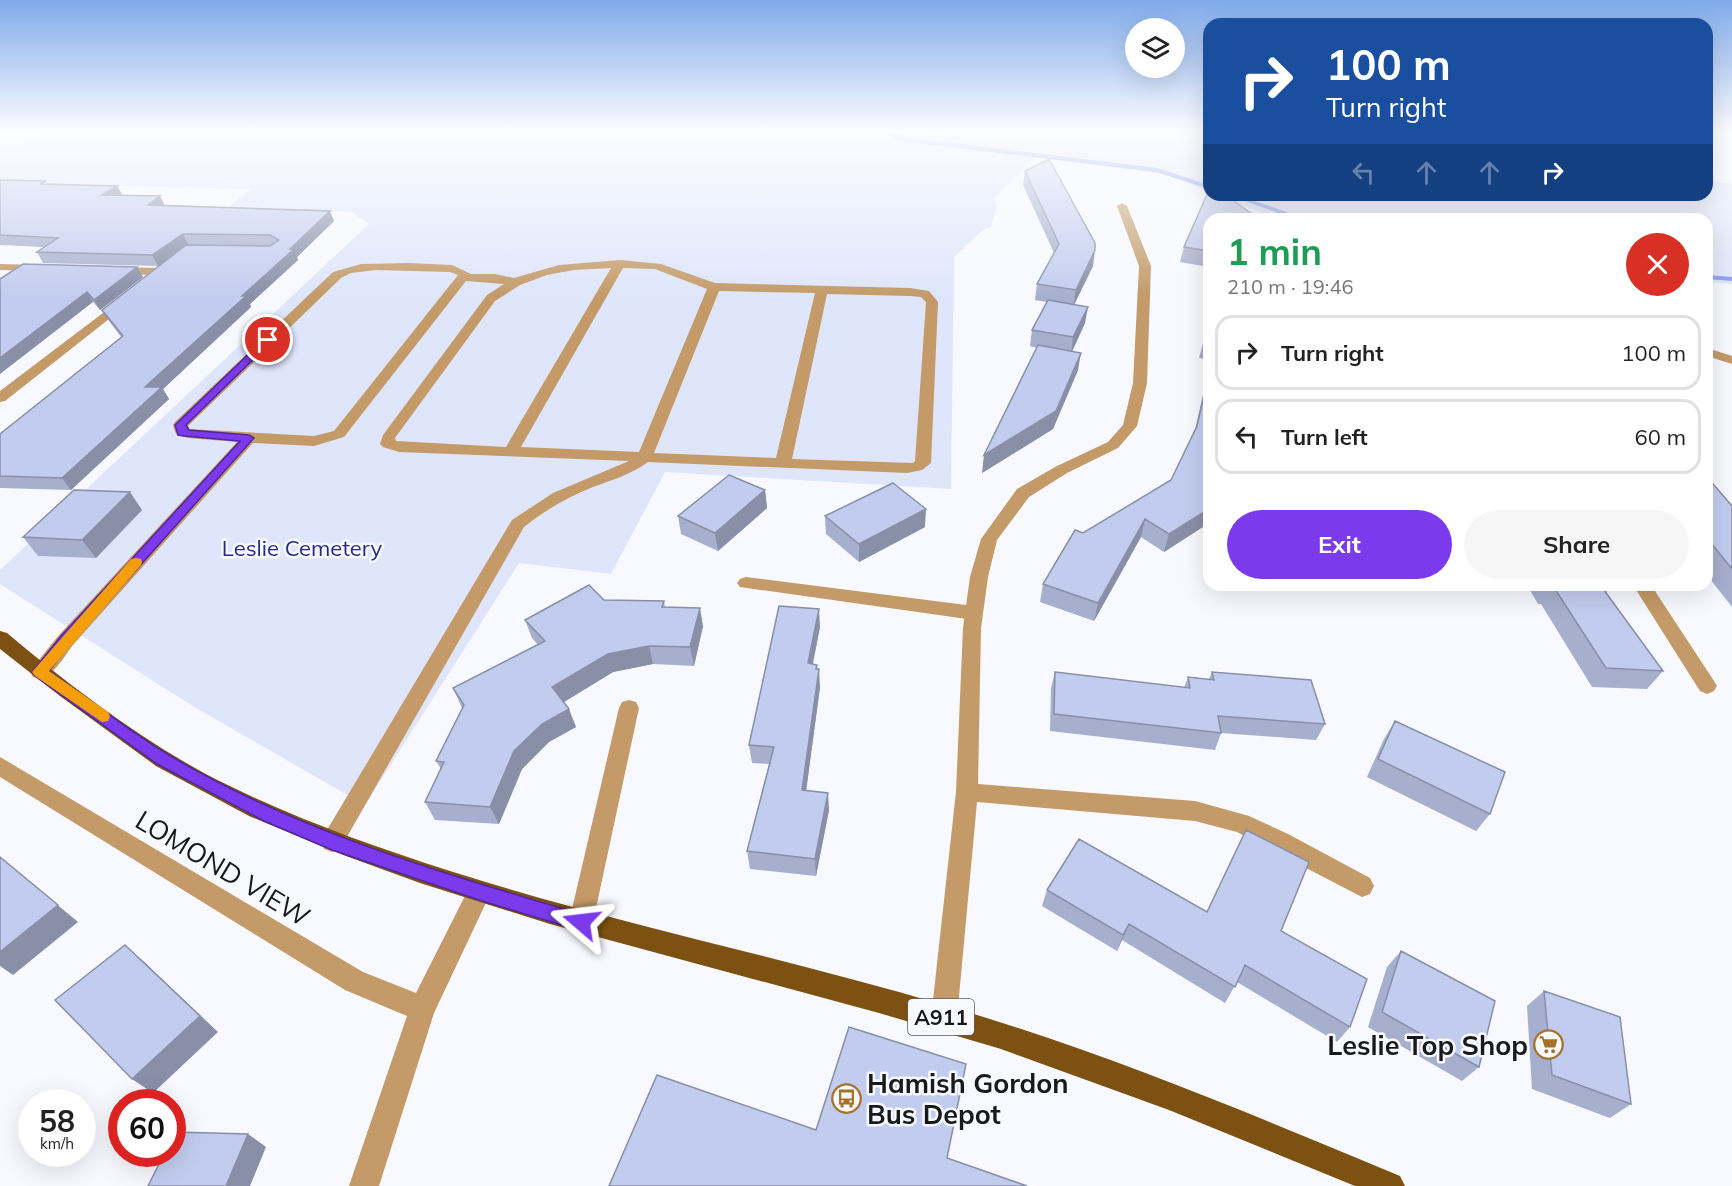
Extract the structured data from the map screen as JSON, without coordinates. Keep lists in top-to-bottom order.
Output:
{
  "streets": {
    "main road": ["A911"],
    "street": ["LOMOND VIEW"]
  },
  "parks": ["Leslie Cemetery"],
  "places": {
    "supermarket": ["Leslie Top Shop"],
    "bus stop": ["Hamish Gordon Bus Depot"]
  },
  "page": {
    "turn": ["100 m", "Turn right"],
    "heading": ["1 min", "210 m · 19:46"],
    "list": [
      {
        "name": "Turn right",
        "value": "100 m"
      },
      {
        "name": "Turn left",
        "value": "60 m"
      }
    ],
    "buttons": ["Exit", "Share"],
    "speed": "58 km/h",
    "limit": "60"
  }
}
